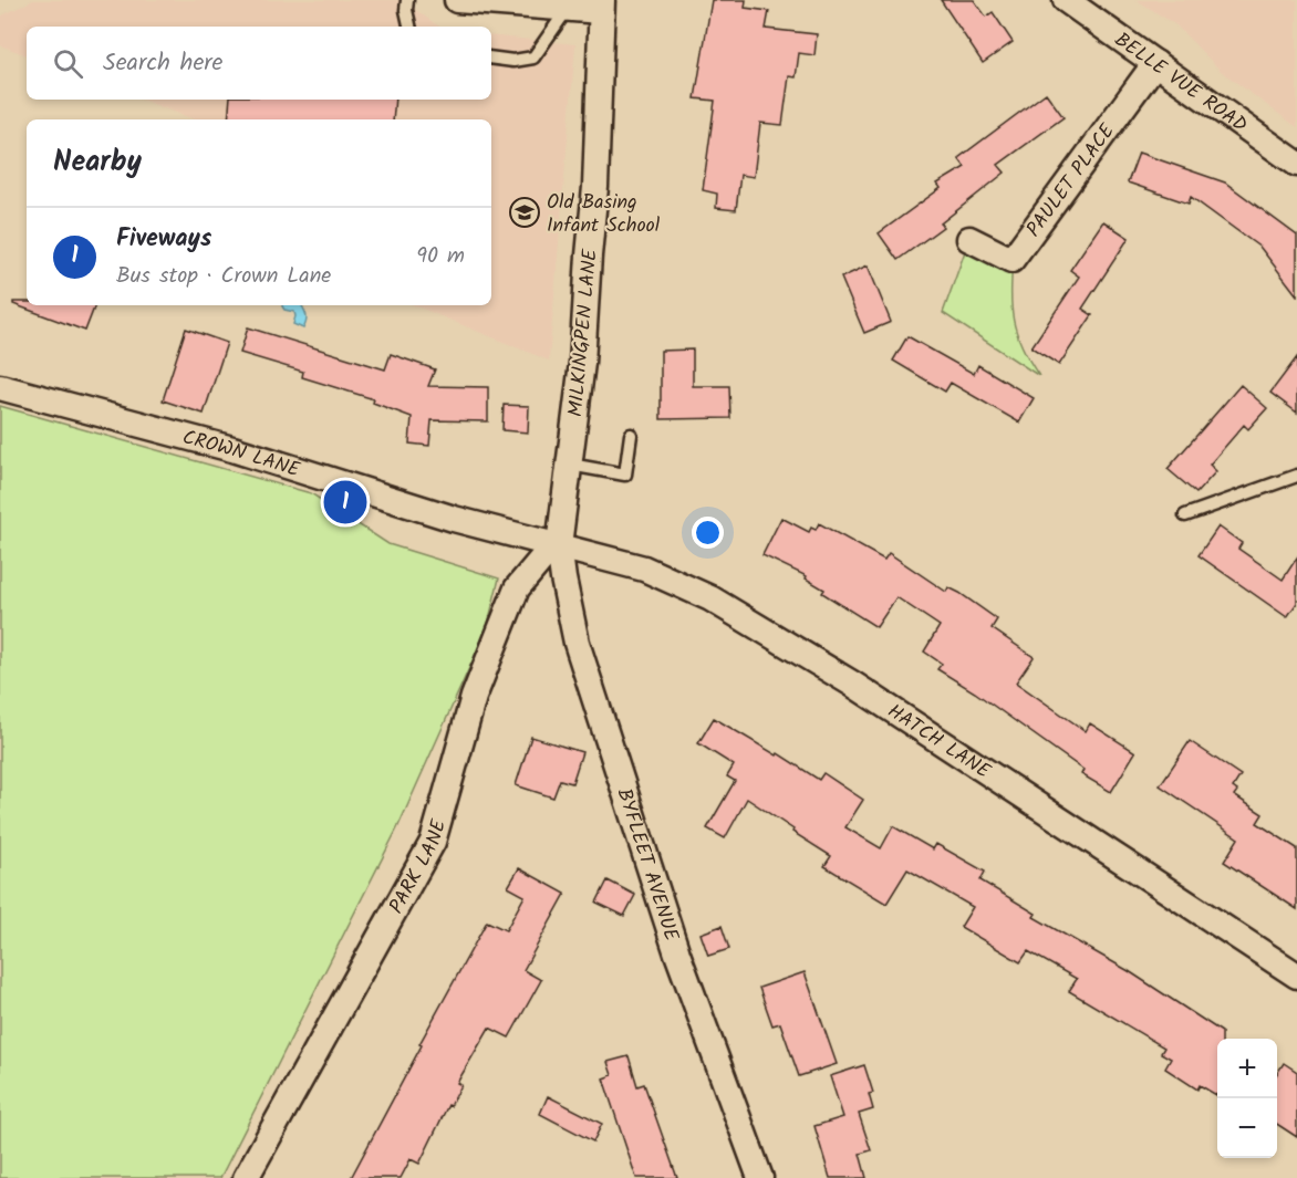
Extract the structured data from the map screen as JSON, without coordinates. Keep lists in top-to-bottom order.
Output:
{
  "streets": {
    "street": [
      "BELLE VUE ROAD",
      "PAULET PLACE",
      "MILKINGPEN LANE",
      "CROWN LANE",
      "HATCH LANE",
      "PARK LANE",
      "BYFLEET AVENUE"
    ]
  },
  "crossings": [
    ["BELLE VUE ROAD", "PAULET PLACE"],
    ["MILKINGPEN LANE", "CROWN LANE"],
    ["MILKINGPEN LANE", "HATCH LANE"],
    ["MILKINGPEN LANE", "PARK LANE"],
    ["MILKINGPEN LANE", "BYFLEET AVENUE"],
    ["CROWN LANE", "HATCH LANE"],
    ["CROWN LANE", "PARK LANE"],
    ["CROWN LANE", "BYFLEET AVENUE"],
    ["HATCH LANE", "PARK LANE"],
    ["HATCH LANE", "BYFLEET AVENUE"],
    ["PARK LANE", "BYFLEET AVENUE"]
  ],
  "places": {
    "school or university": ["Old Basing Infant School"]
  },
  "page": {
    "search": "Search here",
    "heading": "Nearby",
    "list": [
      {
        "mark": "1",
        "name": "Fiveways",
        "note": "Bus stop · Crown Lane",
        "value": "90 m"
      }
    ],
    "pins": "1",
    "map_buttons": ["+", "−"]
  }
}
